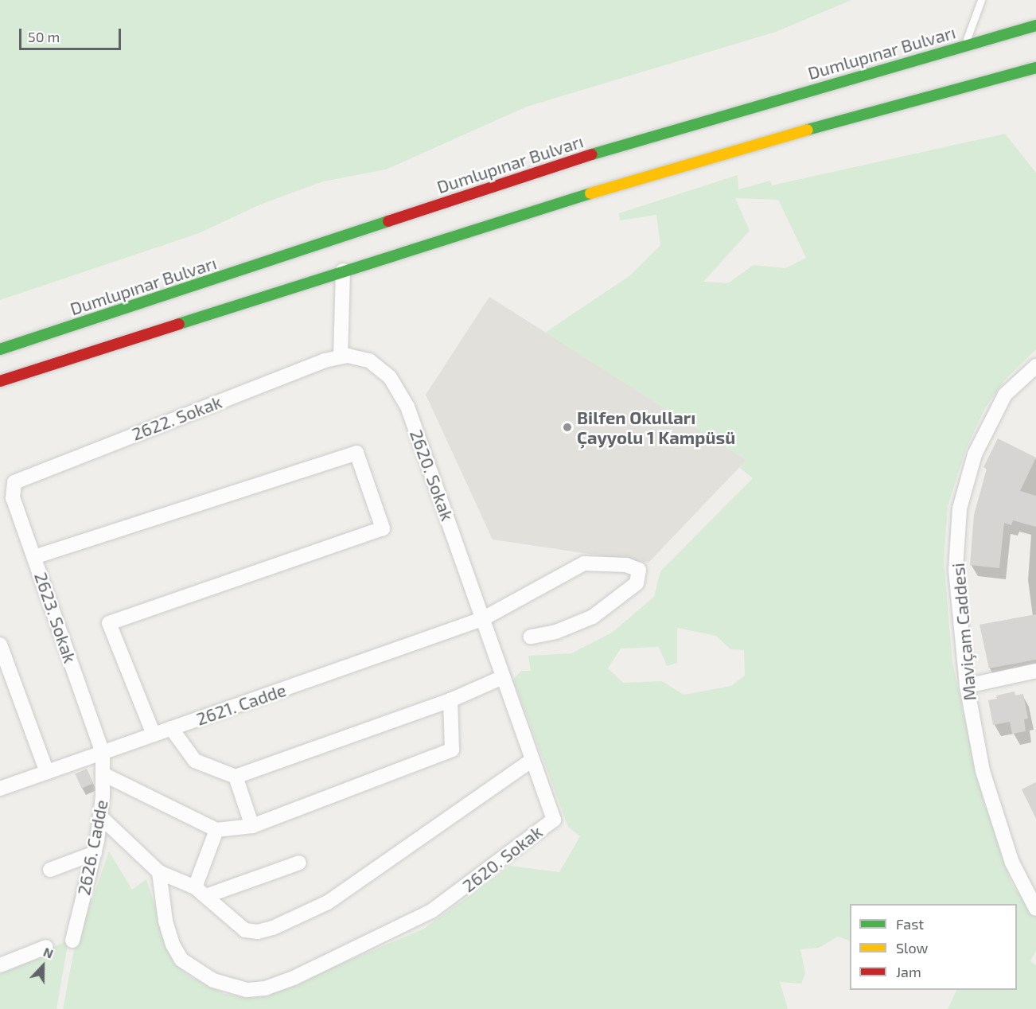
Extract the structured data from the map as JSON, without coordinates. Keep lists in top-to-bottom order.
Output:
{
  "streets": {
    "highway": ["Dumlupınar Bulvarı"],
    "street": [
      "2622. Sokak",
      "2620. Sokak",
      "2623. Sokak",
      "Maviçam Caddesi",
      "2621. Cadde",
      "2626. Cadde"
    ]
  },
  "crossings": [
    ["2622. Sokak", "2620. Sokak"],
    ["2622. Sokak", "2623. Sokak"],
    ["2620. Sokak", "2621. Cadde"],
    ["2623. Sokak", "2621. Cadde"],
    ["2623. Sokak", "2626. Cadde"],
    ["2621. Cadde", "2626. Cadde"]
  ],
  "places": ["Bilfen Okulları Çayyolu 1 Kampüsü"],
  "legend": ["Fast", "Slow", "Jam"],
  "scale_bar": "50 m",
  "north": "top"
}
